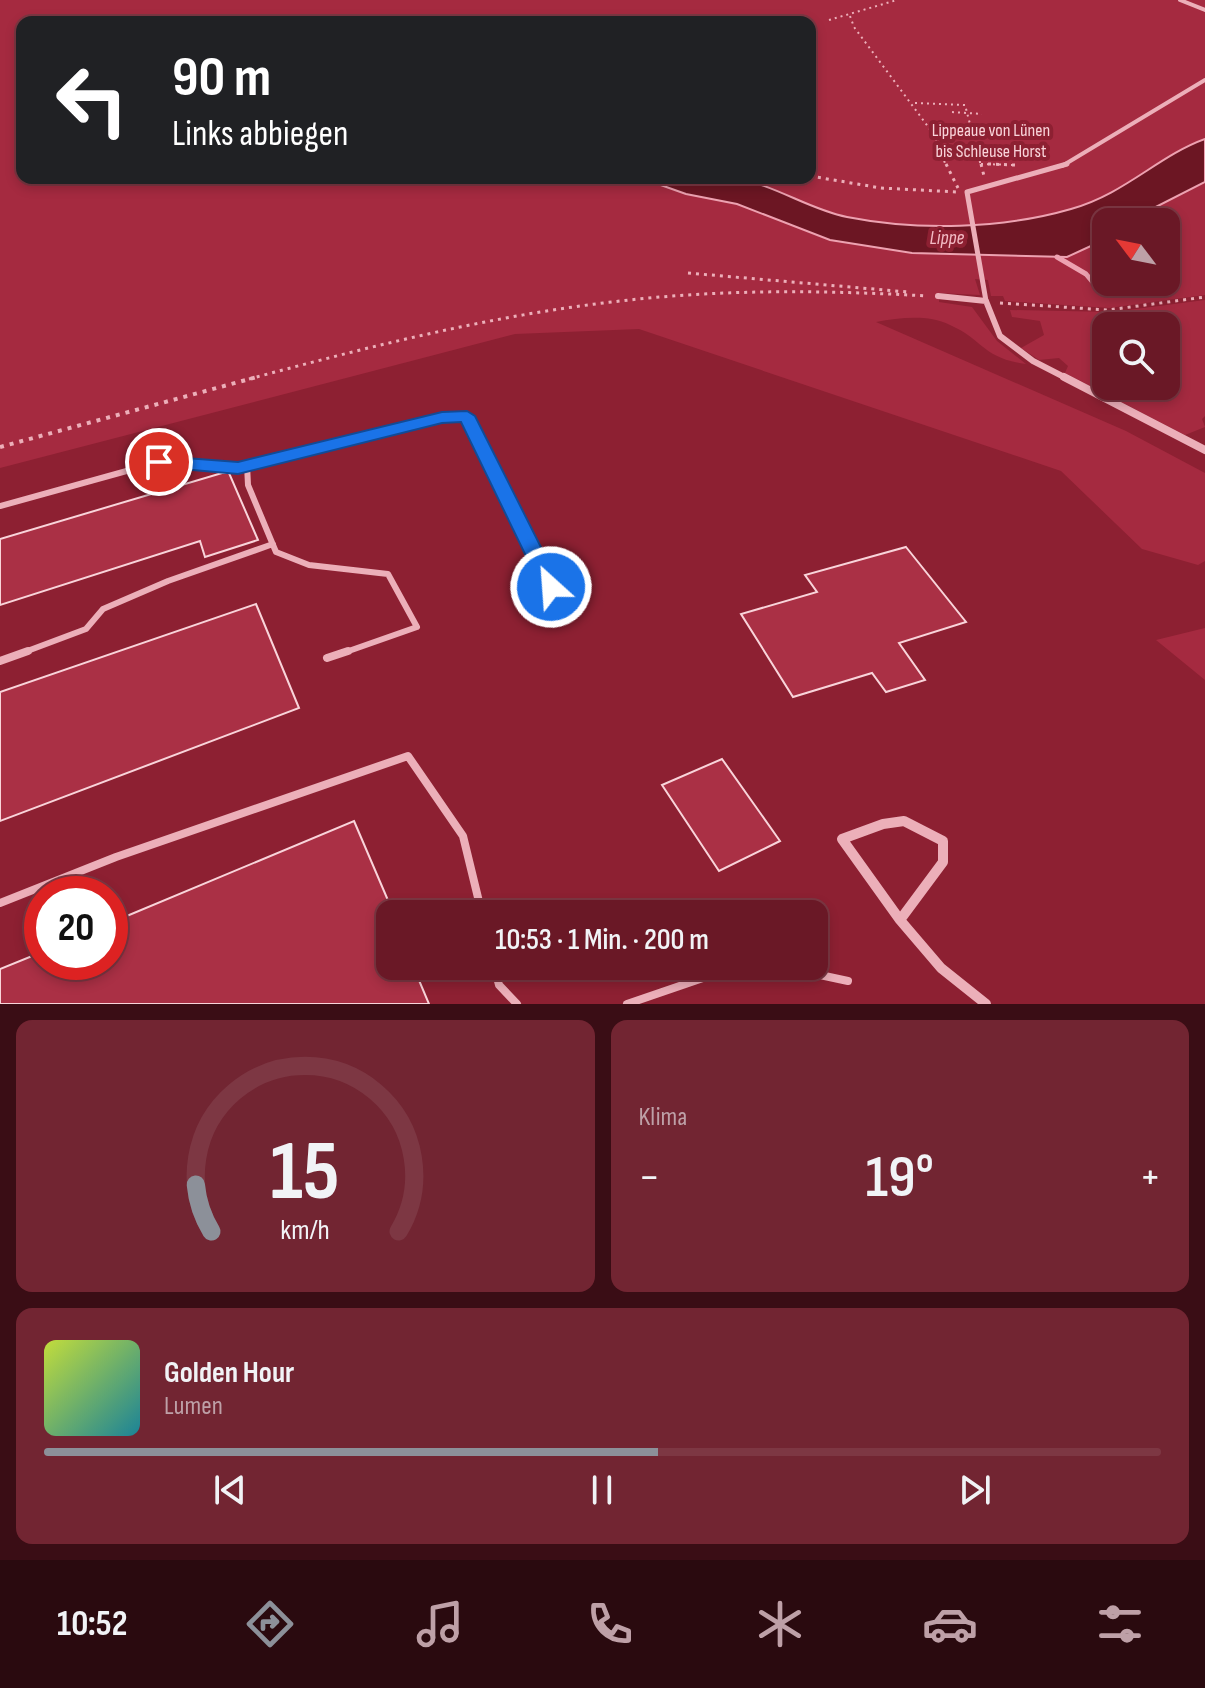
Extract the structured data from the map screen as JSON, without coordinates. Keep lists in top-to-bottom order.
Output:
{
  "water": ["Lippe"],
  "parks": ["Lippeaue von Lünen bis Schleuse Horst"],
  "north": "top left",
  "page": {
    "turn": ["90 m", "Links abbiegen"],
    "limit": "20",
    "trip": "10:53 · 1 Min. · 200 m",
    "tile": "Klima",
    "heat": ["−", "19°", "+"],
    "song": ["Golden Hour", "Lumen"],
    "tabs": "10:52",
    "gauge": ["15", "km/h"]
  }
}
